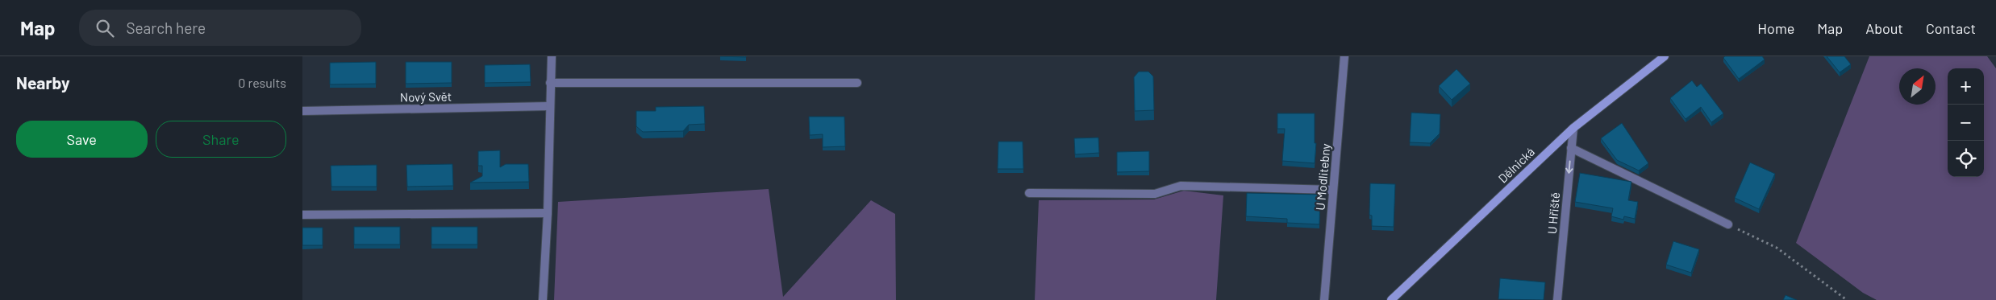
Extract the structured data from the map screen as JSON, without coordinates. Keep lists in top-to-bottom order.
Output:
{
  "streets": {
    "street": [
      "Nový Svět",
      "Dělnická",
      "U Modlitebny",
      "U Hřiště"
    ]
  },
  "crossings": [
    ["Dělnická", "U Hřiště"]
  ],
  "one_way": ["U Hřiště"],
  "north": "top right",
  "page": {
    "header": "Map",
    "search": "Search here",
    "nav": [
      "Home",
      "Map",
      "About",
      "Contact"
    ],
    "heading": ["Nearby", "0 results"],
    "map_buttons": ["+", "−"],
    "buttons": ["Save", "Share"]
  }
}
